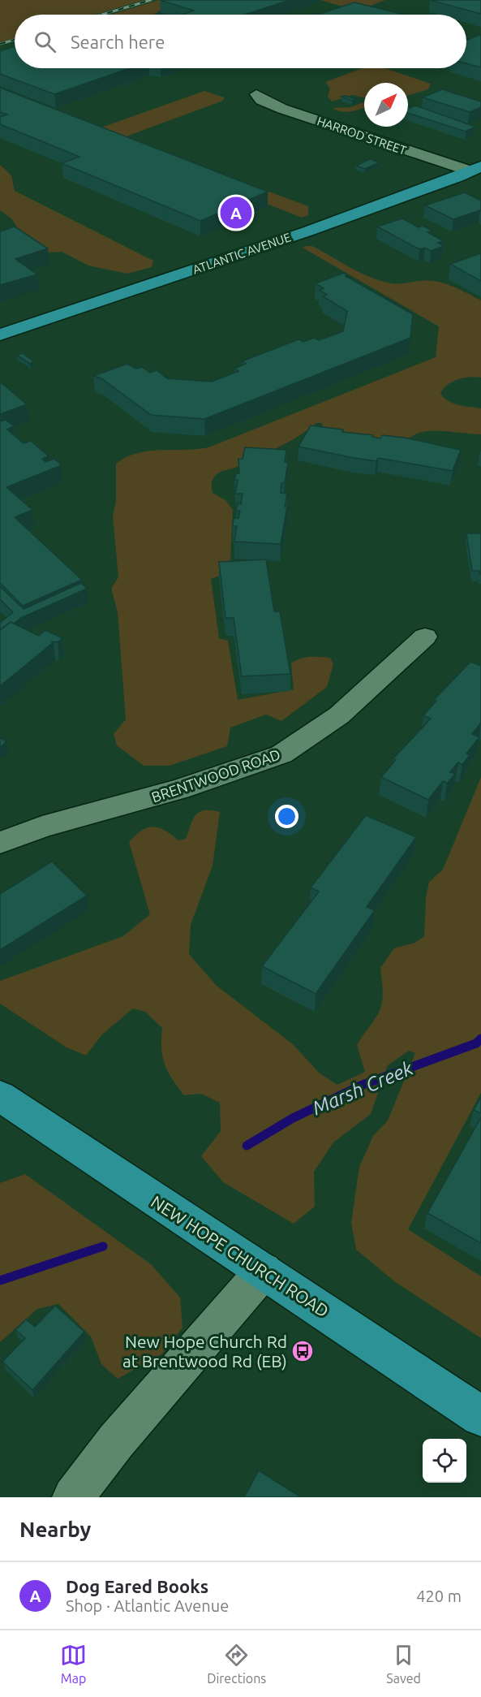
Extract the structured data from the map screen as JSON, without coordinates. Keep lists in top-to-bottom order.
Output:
{
  "streets": {
    "main road": ["ATLANTIC AVENUE", "NEW HOPE CHURCH ROAD"],
    "street": ["HARROD STREET", "BRENTWOOD ROAD"]
  },
  "crossings": [
    ["HARROD STREET", "ATLANTIC AVENUE"]
  ],
  "water": ["Marsh Creek"],
  "places": {
    "bus stop": ["New Hope Church Rd at Brentwood Rd (EB)"]
  },
  "north": "top right",
  "page": {
    "search": "Search here",
    "pins": "A",
    "heading": "Nearby",
    "list": [
      {
        "mark": "A",
        "name": "Dog Eared Books",
        "note": "Shop · Atlantic Avenue",
        "value": "420 m"
      }
    ],
    "nav": ["Map", "Directions", "Saved"]
  }
}
